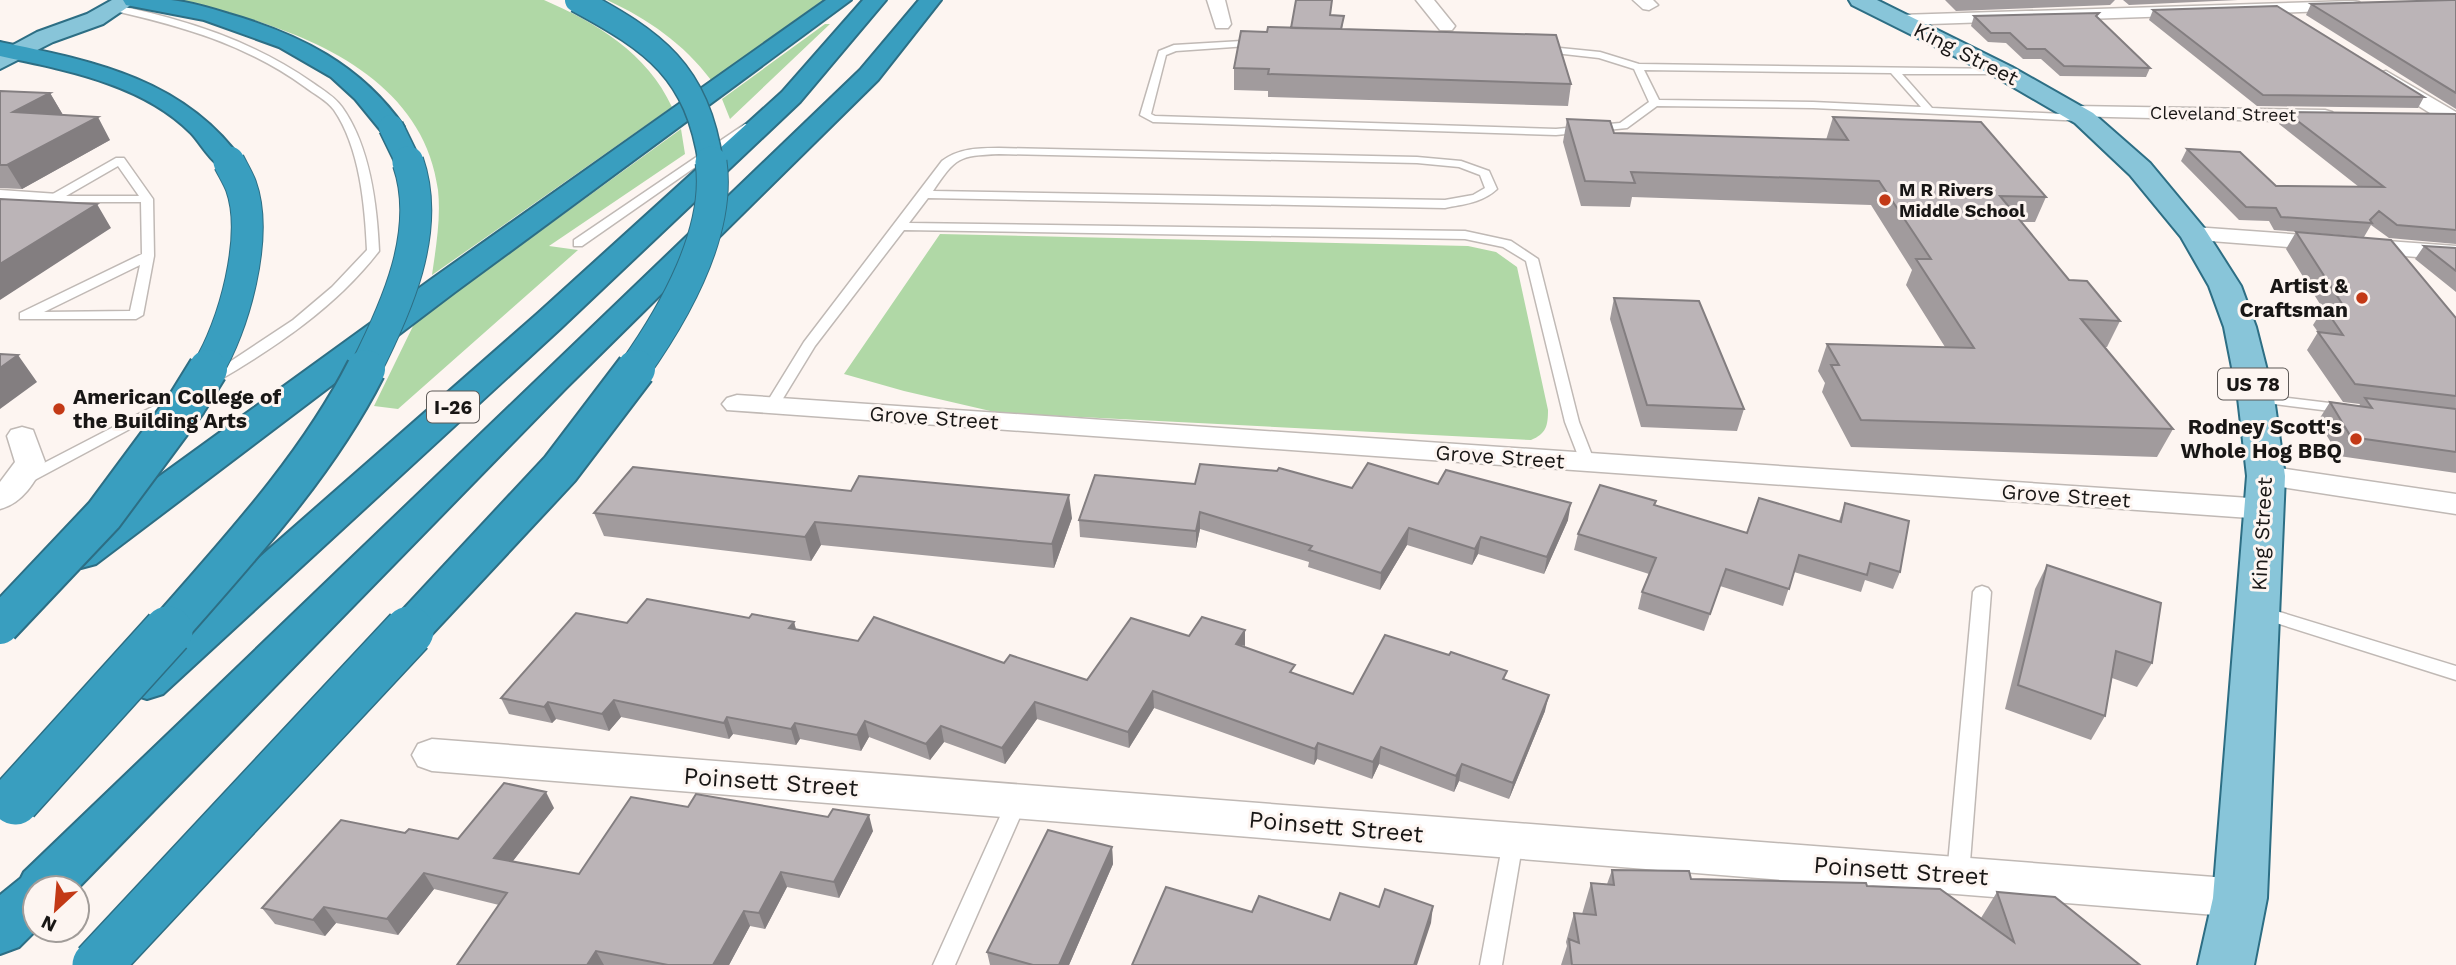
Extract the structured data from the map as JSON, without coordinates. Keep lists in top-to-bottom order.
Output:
{
  "streets": {
    "highway": ["I-26"],
    "main road": ["King Street", "US 78"],
    "street": ["Cleveland Street", "Grove Street", "Poinsett Street"]
  },
  "crossings": [
    ["King Street", "Cleveland Street"],
    ["King Street", "Grove Street"],
    ["King Street", "Poinsett Street"]
  ],
  "places": [
    "M R Rivers Middle School",
    "Artist & Craftsman",
    "American College of the Building Arts",
    "Rodney Scott's Whole Hog BBQ"
  ],
  "north": "bottom left"
}
